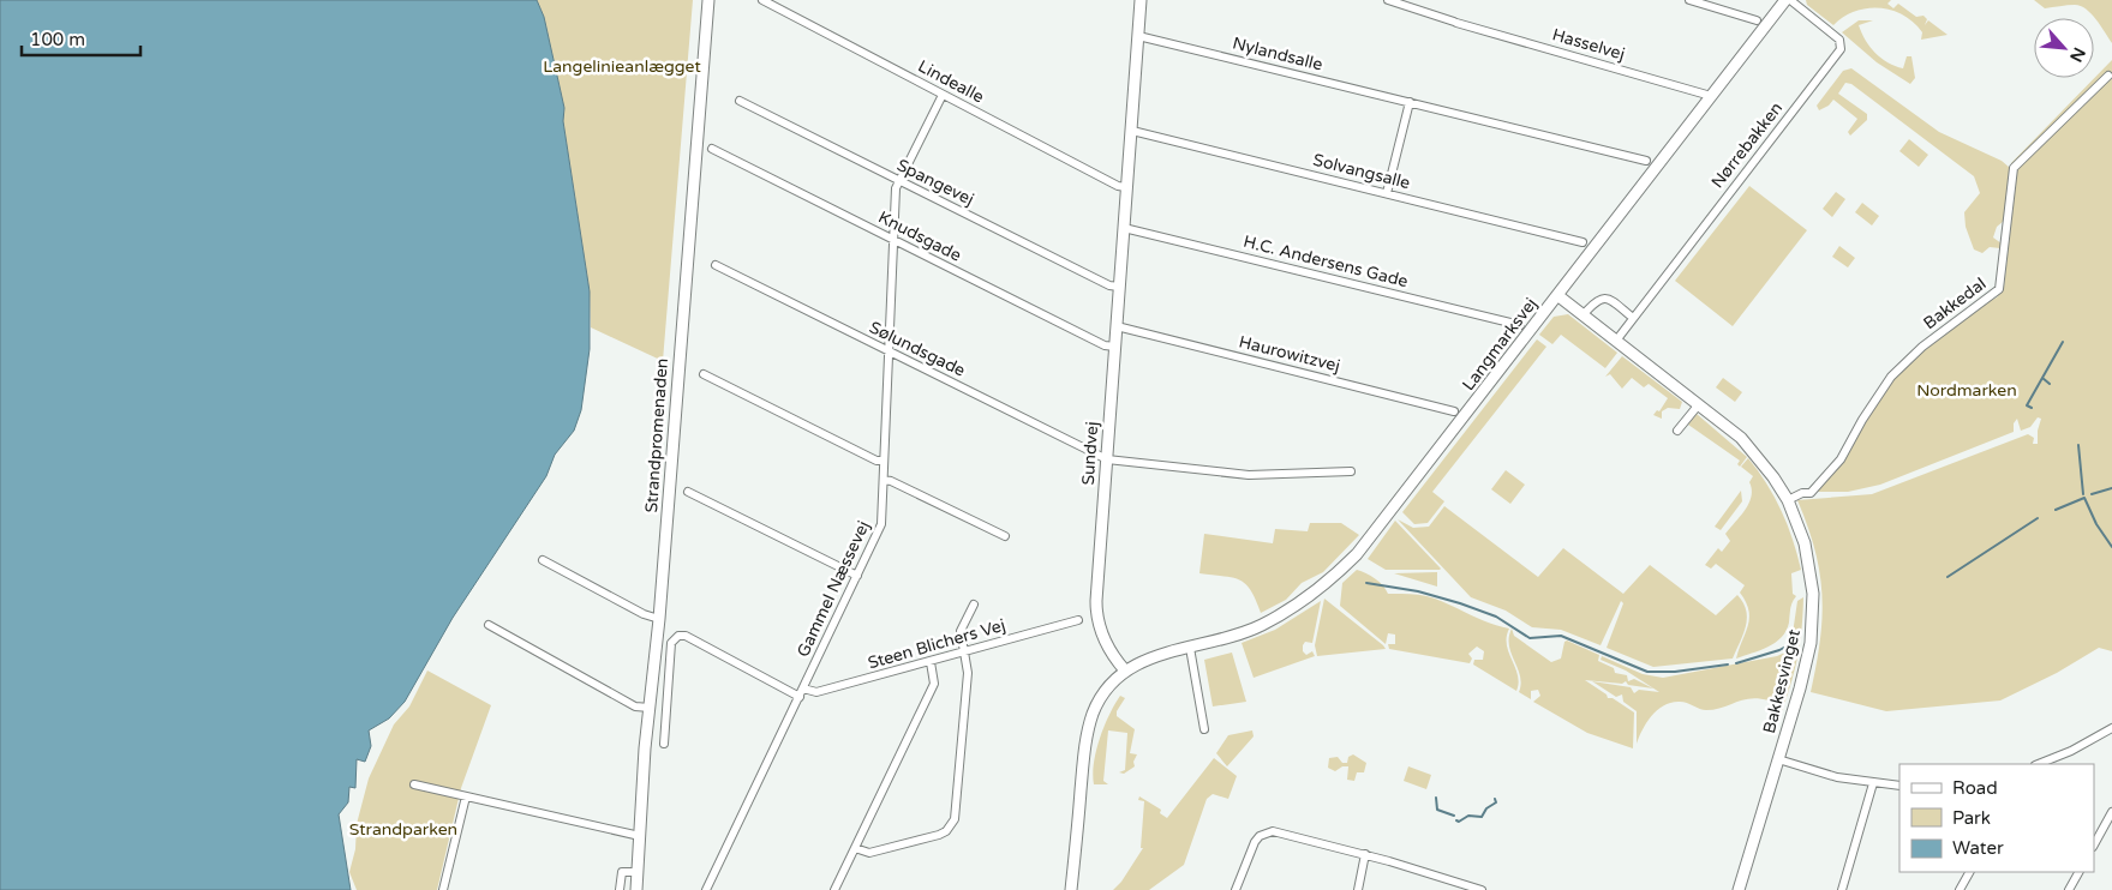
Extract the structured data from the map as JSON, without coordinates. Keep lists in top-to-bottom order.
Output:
{
  "streets": {
    "street": [
      "Hasselvej",
      "Nylandsalle",
      "Lindealle",
      "Nørrebakken",
      "Solvangsalle",
      "Spangevej",
      "Knudsgade",
      "H.C. Andersens Gade",
      "Bakkedal",
      "Langmarksvej",
      "Sølundsgade",
      "Haurowitzvej",
      "Strandpromenaden",
      "Sundvej",
      "Gammel Næssevej",
      "Steen Blichers Vej",
      "Bakkesvinget"
    ]
  },
  "crossings": [
    ["Hasselvej", "Langmarksvej"],
    ["Nylandsalle", "Sundvej"],
    ["Lindealle", "Sundvej"],
    ["Nørrebakken", "Langmarksvej"],
    ["Nørrebakken", "Bakkesvinget"],
    ["Solvangsalle", "Sundvej"],
    ["Spangevej", "Sundvej"],
    ["Spangevej", "Gammel Næssevej"],
    ["Knudsgade", "Sundvej"],
    ["Knudsgade", "Gammel Næssevej"],
    ["H.C. Andersens Gade", "Sundvej"],
    ["Bakkedal", "Bakkesvinget"],
    ["Langmarksvej", "Sundvej"],
    ["Langmarksvej", "Bakkesvinget"],
    ["Sølundsgade", "Sundvej"],
    ["Sølundsgade", "Gammel Næssevej"],
    ["Haurowitzvej", "Sundvej"],
    ["Gammel Næssevej", "Steen Blichers Vej"]
  ],
  "parks": ["Langelinieanlægget", "Nordmarken", "Strandparken"],
  "legend": ["Road", "Park", "Water"],
  "scale_bar": "100 m",
  "north": "bottom right"
}
